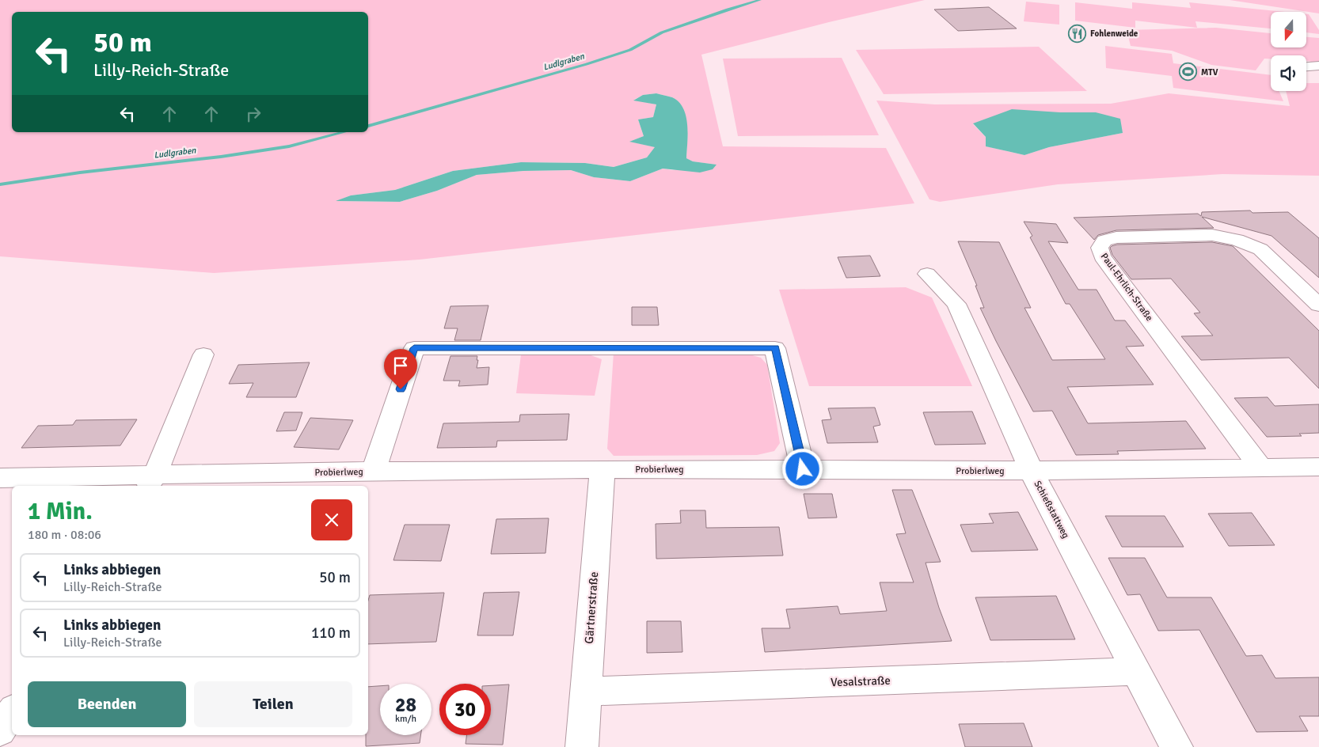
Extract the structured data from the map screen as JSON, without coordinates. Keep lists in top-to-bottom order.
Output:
{
  "streets": {
    "street": [
      "Paul-Ehrlich-Straße",
      "Probierlweg",
      "Schießstattweg",
      "Gärtnerstraße",
      "Vesalstraße"
    ]
  },
  "crossings": [
    ["Paul-Ehrlich-Straße", "Probierlweg"],
    ["Probierlweg", "Schießstattweg"],
    ["Probierlweg", "Gärtnerstraße"],
    ["Schießstattweg", "Vesalstraße"],
    ["Gärtnerstraße", "Vesalstraße"]
  ],
  "water": ["Ludlgraben"],
  "places": {
    "restaurant": ["Fohlenweide"],
    "sports": ["MTV"]
  },
  "north": "bottom",
  "page": {
    "turn": ["50 m", "Lilly-Reich-Straße"],
    "heading": ["1 Min.", "180 m · 08:06"],
    "list": [
      {
        "name": "Links abbiegen",
        "note": "Lilly-Reich-Straße",
        "value": "50 m"
      },
      {
        "name": "Links abbiegen",
        "note": "Lilly-Reich-Straße",
        "value": "110 m"
      }
    ],
    "buttons": ["Beenden", "Teilen"],
    "speed": "28 km/h",
    "limit": "30"
  }
}
